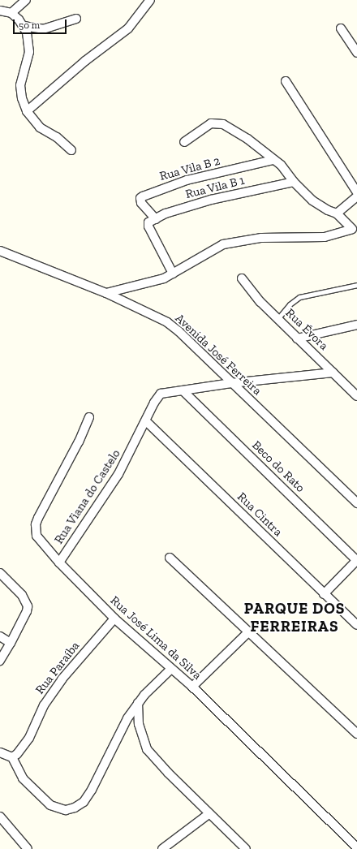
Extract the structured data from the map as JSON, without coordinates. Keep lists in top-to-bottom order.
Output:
{
  "streets": {
    "street": [
      "Rua Vila B 2",
      "Rua Vila B 1",
      "Rua Évora",
      "Avenida José Ferreira",
      "Beco do Rato",
      "Rua Viana do Castelo",
      "Rua Cintra",
      "Rua José Lima da Silva",
      "Rua Paraíba"
    ]
  },
  "crossings": [
    ["Rua Vila B 2", "Rua Vila B 1"],
    ["Beco do Rato", "Rua Viana do Castelo"],
    ["Rua Viana do Castelo", "Rua Cintra"],
    ["Rua Viana do Castelo", "Rua José Lima da Silva"],
    ["Rua José Lima da Silva", "Rua Paraíba"]
  ],
  "districts": ["PARQUE DOS FERREIRAS"],
  "scale_bar": "50 m"
}
